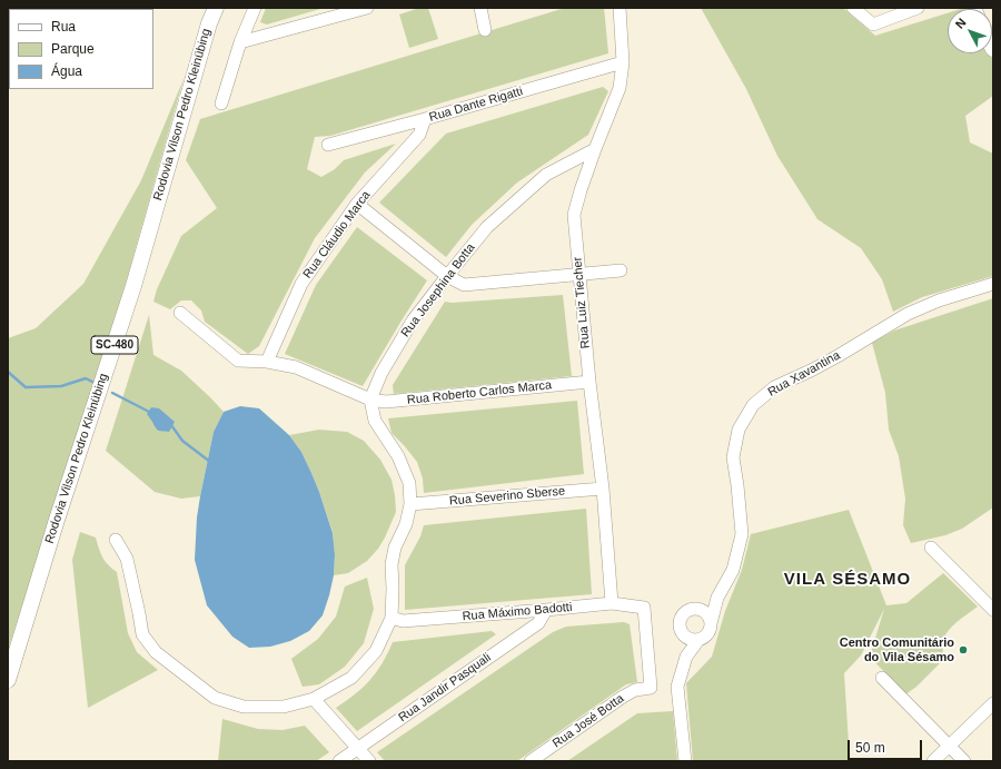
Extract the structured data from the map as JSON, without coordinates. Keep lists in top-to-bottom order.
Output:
{
  "streets": {
    "main road": ["Rodovia Vilson Pedro Kleinübing", "SC-480"],
    "street": [
      "Rua Dante Rigatti",
      "Rua Cláudio Marca",
      "Rua Josephina Botta",
      "Rua Luiz Tiecher",
      "Rua Xavantina",
      "Rua Roberto Carlos Marca",
      "Rua Severino Sberse",
      "Rua Máximo Badotti",
      "Rua Jandir Pasquali",
      "Rua José Botta"
    ]
  },
  "crossings": [
    ["Rua Dante Rigatti", "Rua Cláudio Marca"],
    ["Rua Dante Rigatti", "Rua Luiz Tiecher"],
    ["Rua Cláudio Marca", "Rua Roberto Carlos Marca"],
    ["Rua Josephina Botta", "Rua Luiz Tiecher"],
    ["Rua Josephina Botta", "Rua Roberto Carlos Marca"],
    ["Rua Luiz Tiecher", "Rua Roberto Carlos Marca"],
    ["Rua Luiz Tiecher", "Rua Severino Sberse"],
    ["Rua Luiz Tiecher", "Rua Máximo Badotti"],
    ["Rua Máximo Badotti", "Rua Jandir Pasquali"],
    ["Rua Máximo Badotti", "Rua José Botta"]
  ],
  "districts": ["VILA SÉSAMO"],
  "places": ["Centro Comunitário do Vila Sésamo"],
  "legend": ["Rua", "Parque", "Água"],
  "scale_bar": "50 m",
  "north": "top left"
}
